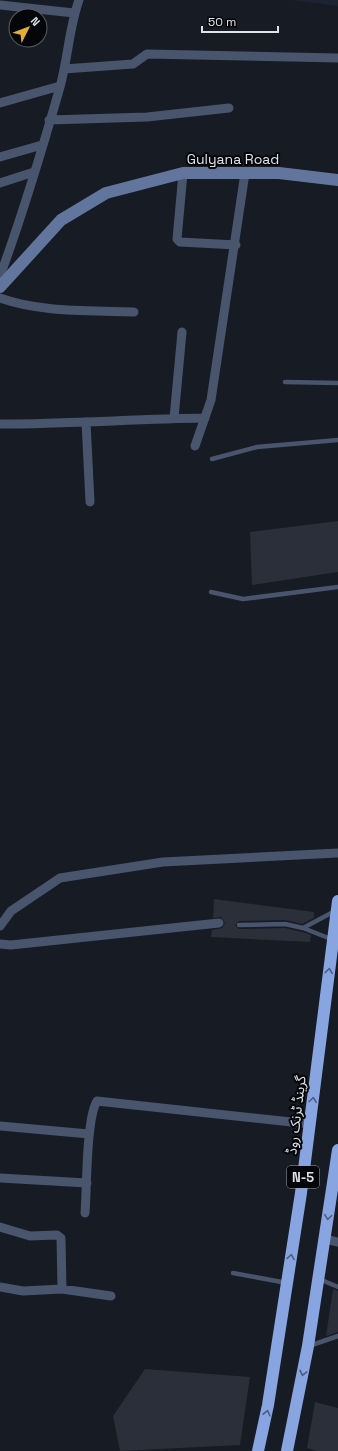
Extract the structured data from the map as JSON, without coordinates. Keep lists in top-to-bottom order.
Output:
{
  "streets": {
    "highway": ["گرینڈ ٹرنک روڈ", "N-5"],
    "main road": ["Gulyana Road"]
  },
  "scale_bar": "50 m",
  "north": "top right"
}
